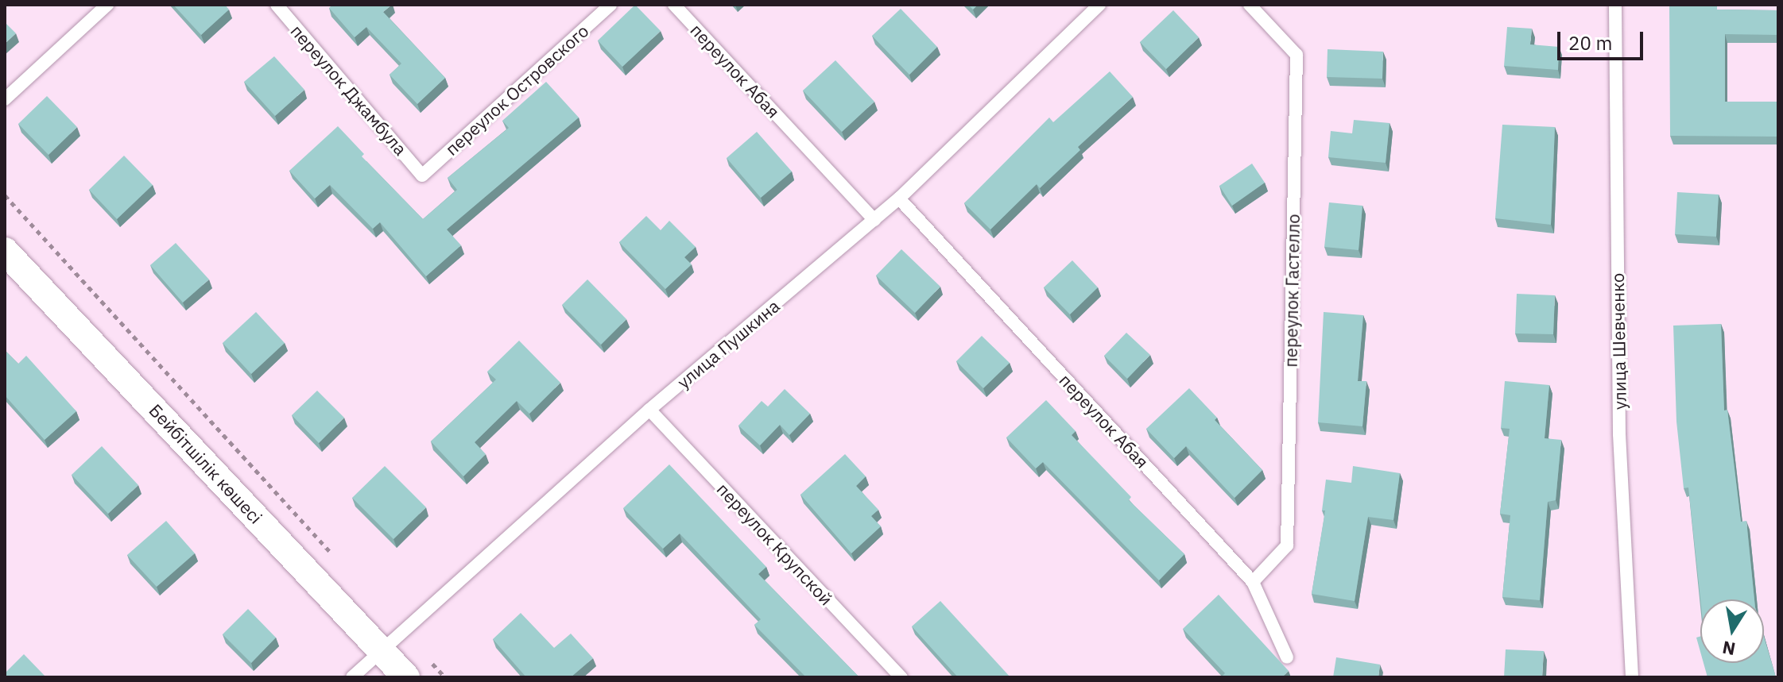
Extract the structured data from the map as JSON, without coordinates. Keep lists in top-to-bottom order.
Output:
{
  "streets": {
    "street": ["Бейбітшілік көшесі"],
    "lane": [
      "переулок Абая",
      "переулок Джамбула",
      "переулок Островского",
      "переулок Гастелло",
      "улица Шевченко",
      "улица Пушкина",
      "переулок Крупской"
    ]
  },
  "crossings": [
    ["переулок Абая", "переулок Гастелло"],
    ["переулок Абая", "улица Пушкина"],
    ["переулок Джамбула", "переулок Островского"],
    ["улица Пушкина", "Бейбітшілік көшесі"],
    ["улица Пушкина", "переулок Крупской"]
  ],
  "scale_bar": "20 m",
  "north": "bottom"
}
